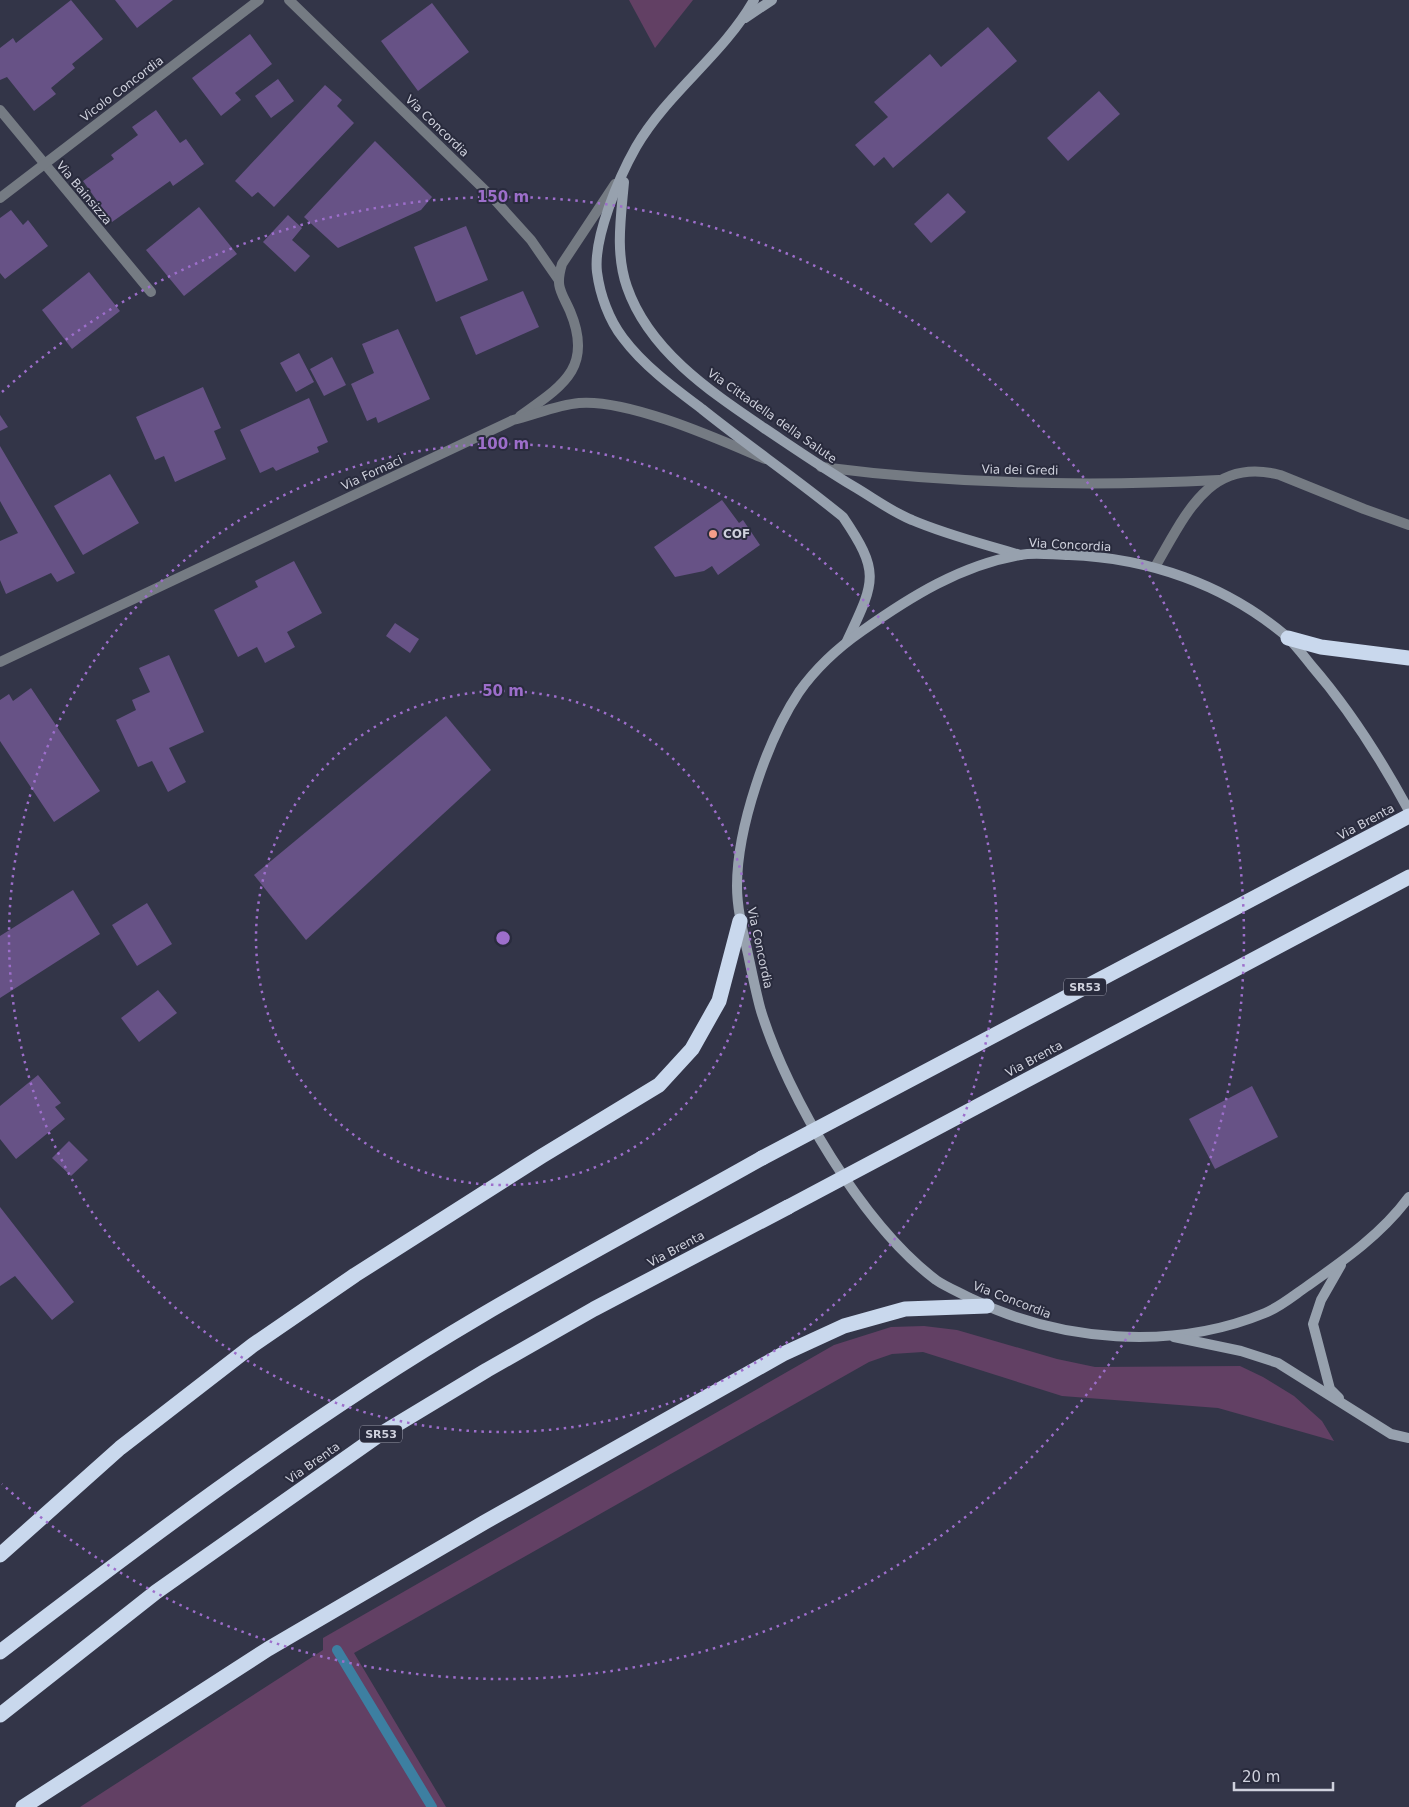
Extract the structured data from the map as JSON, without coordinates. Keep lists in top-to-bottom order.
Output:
{
  "streets": {
    "highway": ["Via Brenta", "SR53"],
    "street": [
      "Vicolo Concordia",
      "Via Concordia",
      "Via Bainsizza",
      "Via Cittadella della Salute",
      "Via dei Gredi",
      "Via Fornaci"
    ]
  },
  "crossings": [
    ["Vicolo Concordia", "Via Bainsizza"],
    ["Via Concordia", "Via Cittadella della Salute"],
    ["Via Concordia", "Via dei Gredi"],
    ["Via Concordia", "Via Fornaci"],
    ["Via Cittadella della Salute", "Via dei Gredi"],
    ["Via Cittadella della Salute", "Via Fornaci"]
  ],
  "places": ["COF"],
  "scale_bar": "20 m",
  "rings": ["150 m", "100 m", "50 m"]
}
